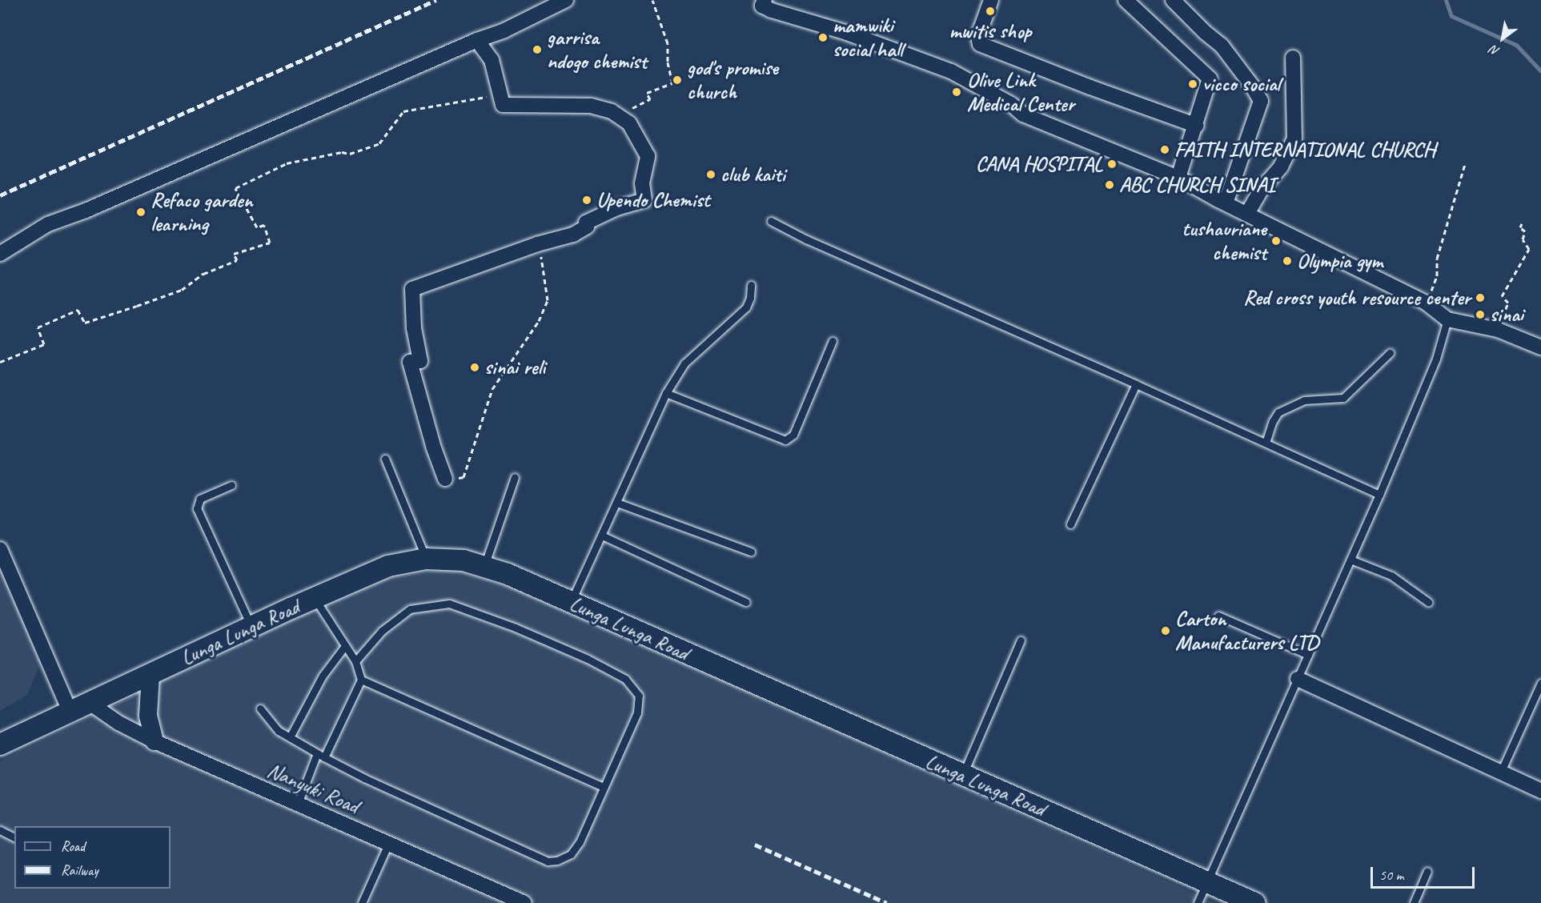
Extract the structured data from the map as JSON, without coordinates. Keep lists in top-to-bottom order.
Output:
{
  "streets": {
    "main road": ["Lunga Lunga Road"],
    "street": ["Nanyuki Road"]
  },
  "crossings": [
    ["Lunga Lunga Road", "Nanyuki Road"]
  ],
  "places": [
    "mwitis shop",
    "mamwiki social hall",
    "garrisa ndogo chemist",
    "god's promise church",
    "vicco social",
    "Olive Link Medical Center",
    "FAITH INTERNATIONAL CHURCH",
    "CANA HOSPITAL",
    "club kaiti",
    "ABC CHURCH SINAI",
    "Upendo Chemist",
    "Refaco garden learning",
    "tushauriane chemist",
    "Olympia gym",
    "Red cross youth resource center",
    "sinai",
    "sinai reli",
    "Carton Manufacturers LTD"
  ],
  "legend": ["Road", "Railway"],
  "scale_bar": "50 m",
  "north": "bottom left"
}
